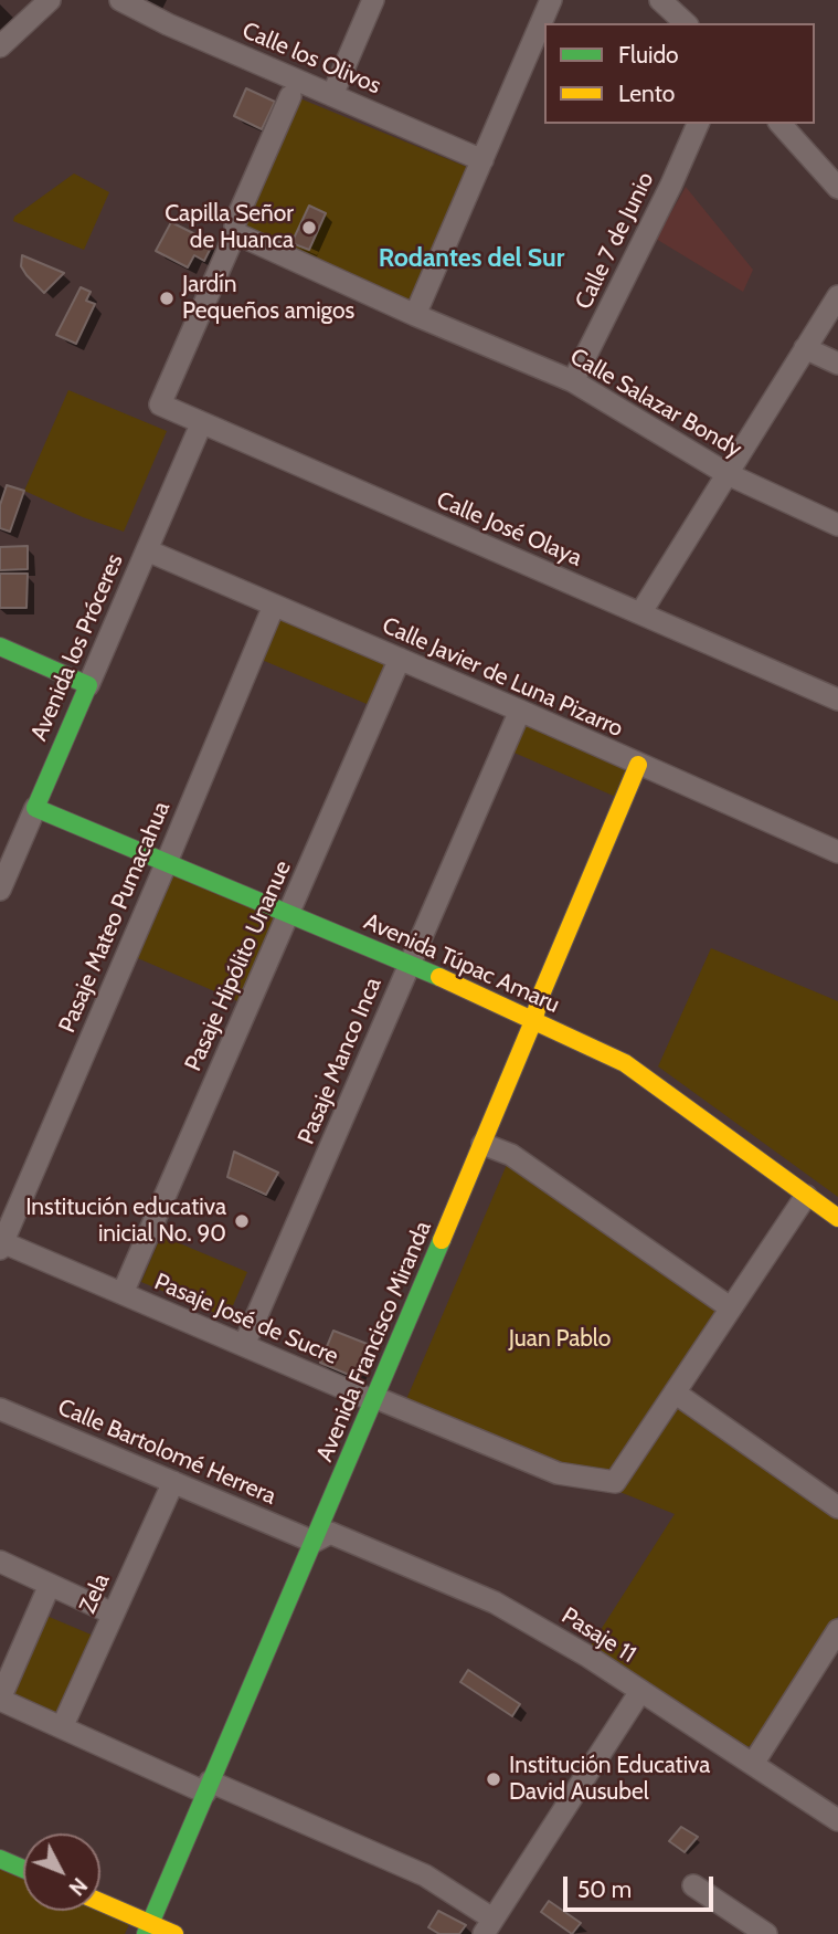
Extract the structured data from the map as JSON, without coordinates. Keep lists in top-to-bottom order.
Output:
{
  "streets": {
    "street": [
      "Calle los Olivos",
      "Calle 7 de Junio",
      "Calle Salazar Bondy",
      "Calle José Olaya",
      "Avenida los Próceres",
      "Calle Javier de Luna Pizarro",
      "Pasaje Mateo Pumacahua",
      "Avenida Túpac Amaru",
      "Pasaje Hipólito Unanue",
      "Pasaje Manco Inca",
      "Pasaje José de Sucre",
      "Avenida Francisco Miranda",
      "Calle Bartolomé Herrera",
      "Zela",
      "Pasaje 11"
    ]
  },
  "crossings": [
    ["Calle 7 de Junio", "Calle Salazar Bondy"],
    ["Calle Salazar Bondy", "Calle José Olaya"],
    ["Calle José Olaya", "Avenida los Próceres"],
    ["Avenida los Próceres", "Calle Javier de Luna Pizarro"],
    ["Avenida los Próceres", "Avenida Túpac Amaru"],
    ["Calle Javier de Luna Pizarro", "Pasaje Mateo Pumacahua"],
    ["Calle Javier de Luna Pizarro", "Pasaje Hipólito Unanue"],
    ["Calle Javier de Luna Pizarro", "Pasaje Manco Inca"],
    ["Calle Javier de Luna Pizarro", "Avenida Francisco Miranda"],
    ["Pasaje Mateo Pumacahua", "Avenida Túpac Amaru"],
    ["Pasaje Mateo Pumacahua", "Pasaje José de Sucre"],
    ["Avenida Túpac Amaru", "Pasaje Hipólito Unanue"],
    ["Avenida Túpac Amaru", "Pasaje Manco Inca"],
    ["Avenida Túpac Amaru", "Avenida Francisco Miranda"],
    ["Pasaje Hipólito Unanue", "Pasaje José de Sucre"],
    ["Pasaje Manco Inca", "Pasaje José de Sucre"],
    ["Pasaje José de Sucre", "Avenida Francisco Miranda"],
    ["Avenida Francisco Miranda", "Calle Bartolomé Herrera"],
    ["Avenida Francisco Miranda", "Pasaje 11"],
    ["Calle Bartolomé Herrera", "Zela"],
    ["Calle Bartolomé Herrera", "Pasaje 11"]
  ],
  "districts": ["Rodantes del Sur"],
  "parks": ["Juan Pablo"],
  "places": [
    "Capilla Señor de Huanca",
    "Jardín Pequeños amigos",
    "Institución educativa inicial No. 90",
    "Institución Educativa David Ausubel"
  ],
  "legend": ["Fluido", "Lento"],
  "scale_bar": "50 m",
  "north": "bottom right"
}
